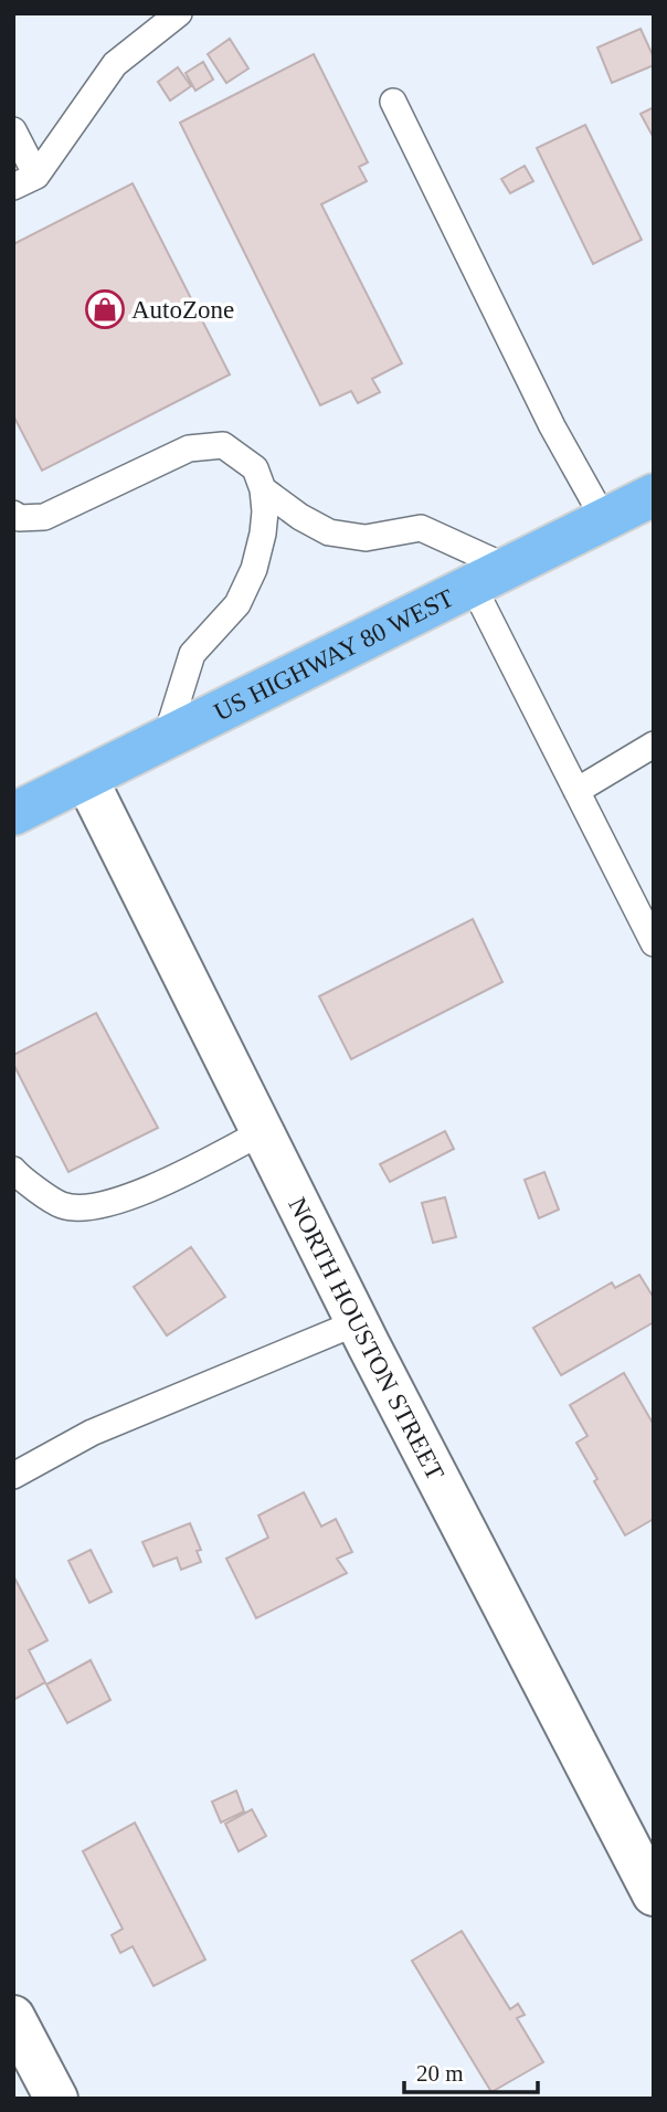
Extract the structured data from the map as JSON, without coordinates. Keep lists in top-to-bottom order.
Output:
{
  "streets": {
    "main road": ["US HIGHWAY 80 WEST"],
    "street": ["NORTH HOUSTON STREET"]
  },
  "crossings": [
    ["US HIGHWAY 80 WEST", "NORTH HOUSTON STREET"]
  ],
  "places": {
    "shop": ["AutoZone"]
  },
  "scale_bar": "20 m"
}
